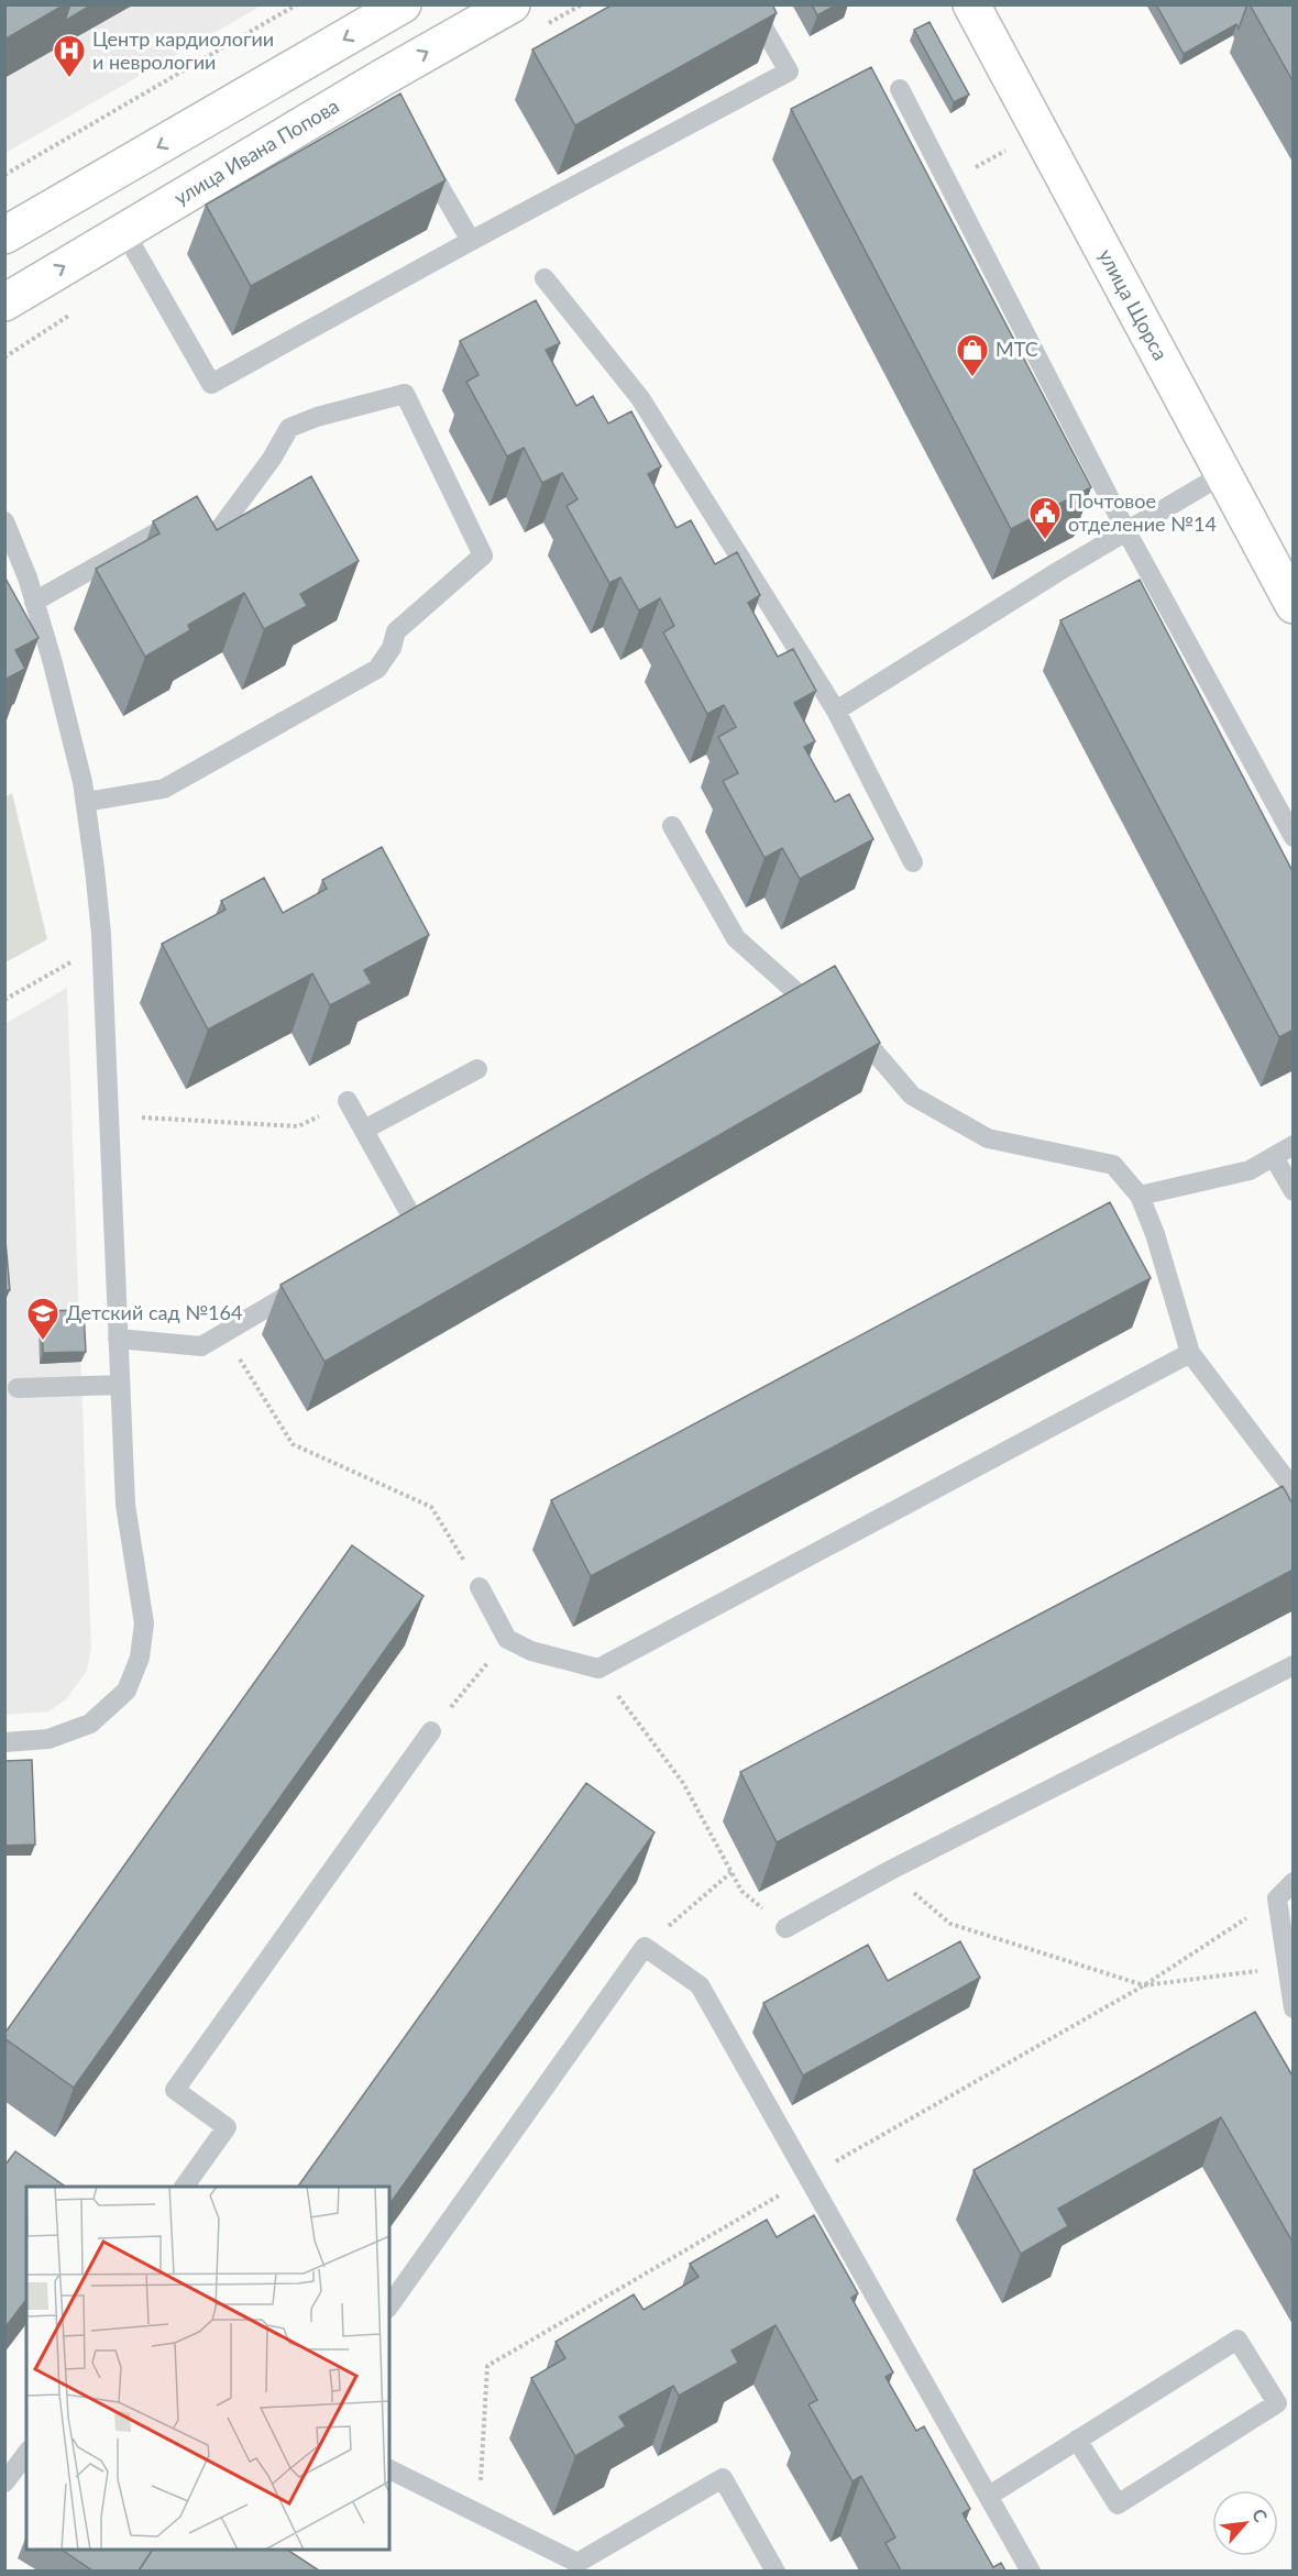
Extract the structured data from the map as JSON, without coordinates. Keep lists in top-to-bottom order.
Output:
{
  "streets": {
    "main road": ["улица Ивана Попова", "улица Щорса"]
  },
  "places": {
    "hospital": ["Центр кардиологии и неврологии"],
    "shop": ["МТС"],
    "public building": ["Почтовое отделение №14"],
    "school or university": ["Детский сад №164"]
  },
  "north": "top right"
}
